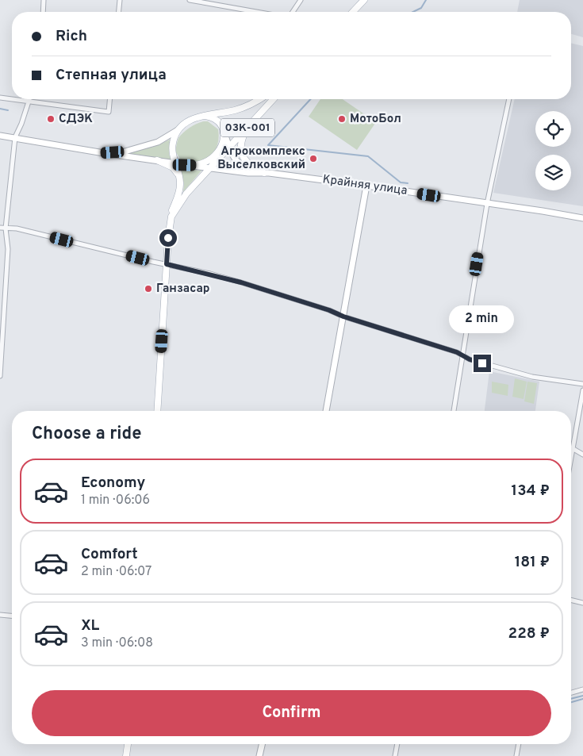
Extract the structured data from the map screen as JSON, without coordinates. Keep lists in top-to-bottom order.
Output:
{
  "streets": {
    "main road": ["03К-001"],
    "street": ["Крайняя улица"]
  },
  "crossings": [
    ["03К-001", "Крайняя улица"]
  ],
  "places": [
    "СДЭК",
    "МотоБол",
    "Агрокомплекс Выселковский",
    "Ганзасар"
  ],
  "page": {
    "banner": ["Rich", "Степная улица"],
    "bubble": "2 min",
    "heading": "Choose a ride",
    "list": [
      {
        "name": "Economy",
        "note": "1 min · 06:06",
        "value": "134 ₽"
      },
      {
        "name": "Comfort",
        "note": "2 min · 06:07",
        "value": "181 ₽"
      },
      {
        "name": "XL",
        "note": "3 min · 06:08",
        "value": "228 ₽"
      }
    ],
    "buttons": "Confirm"
  }
}
